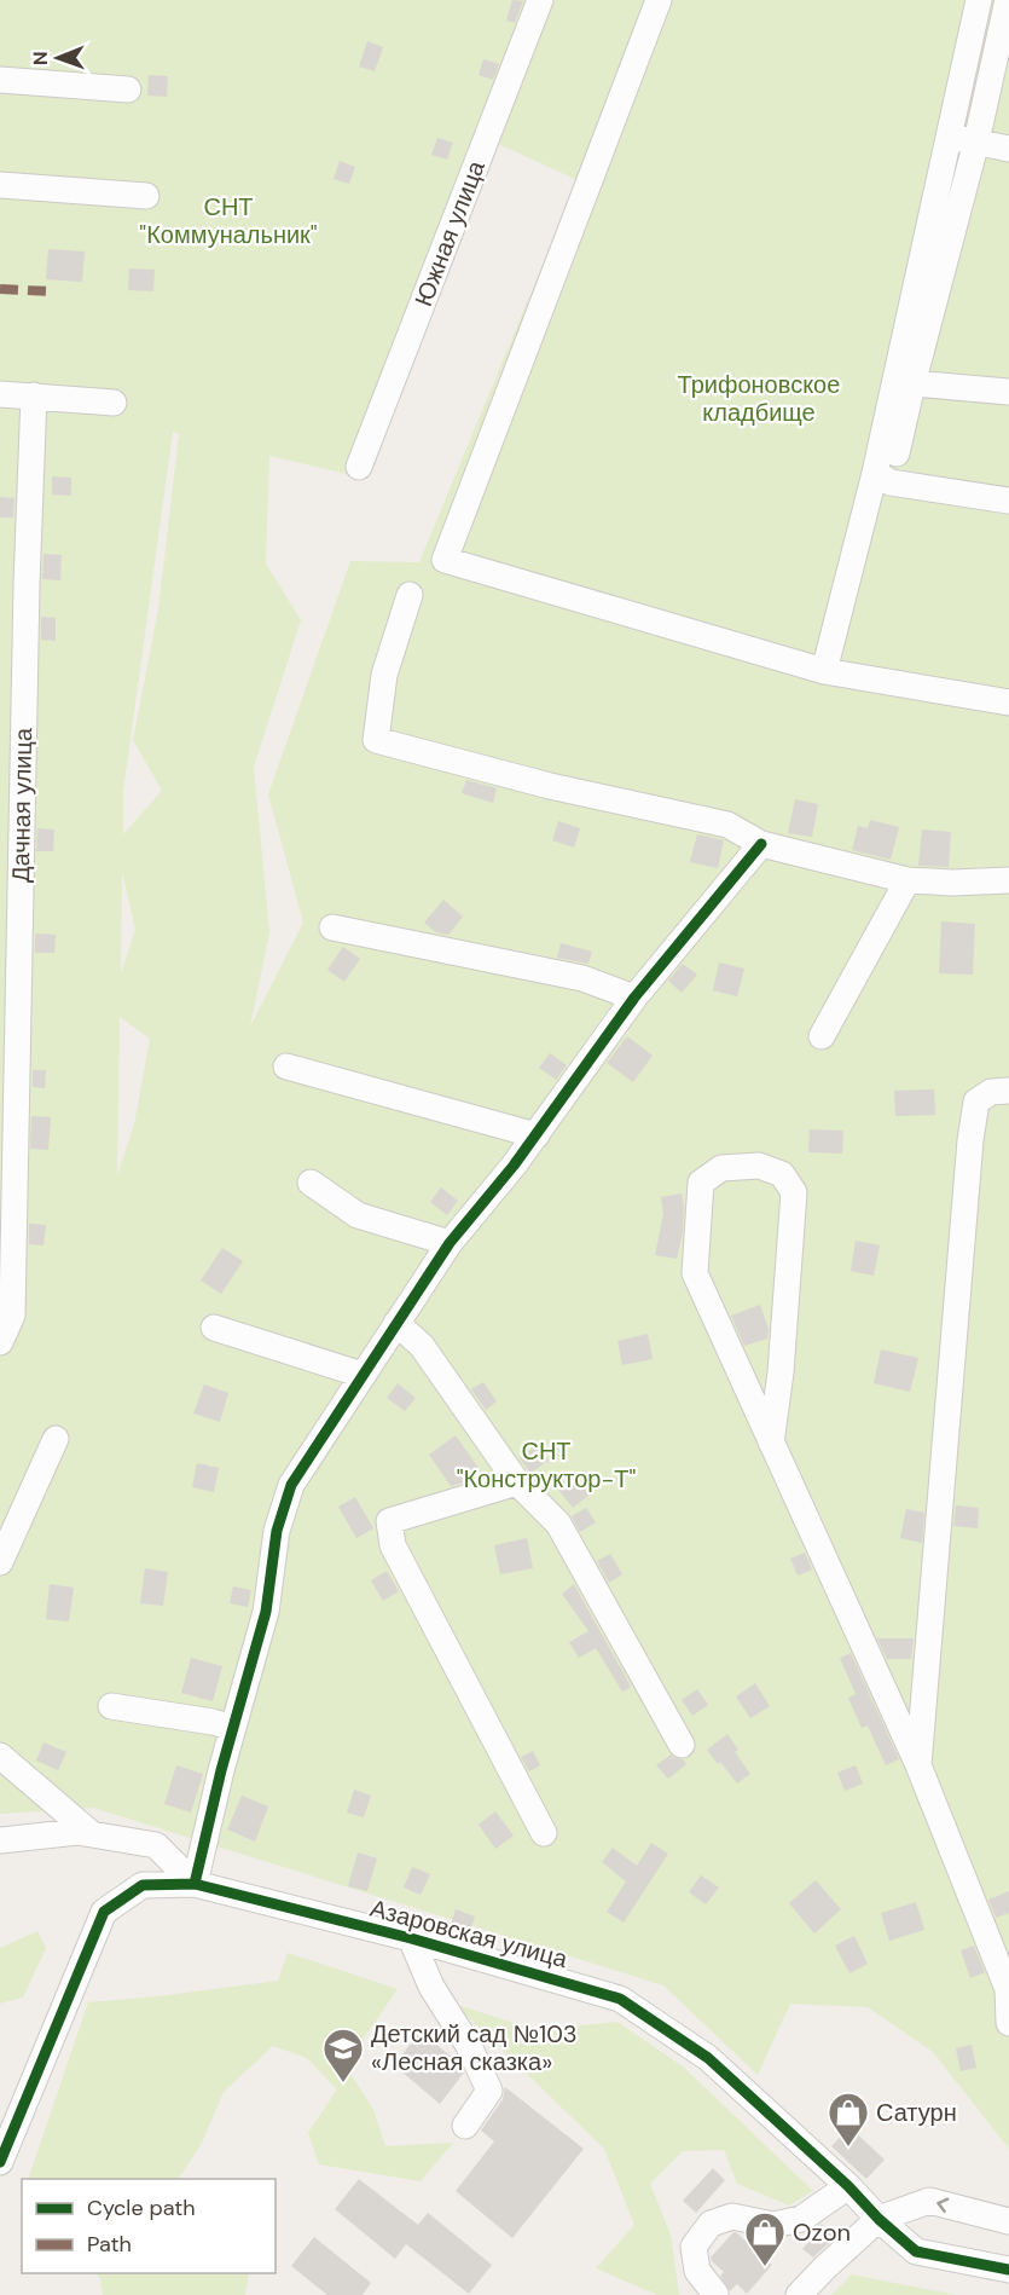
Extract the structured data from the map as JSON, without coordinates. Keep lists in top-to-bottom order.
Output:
{
  "streets": {
    "street": ["Южная улица", "Дачная улица", "Азаровская улица"]
  },
  "parks": ["СНТ \"Коммунальник\"", "Трифоновское кладбище", "СНТ \"Конструктор-Т\""],
  "places": {
    "school or university": ["Детский сад №103 «Лесная сказка»"],
    "shop": ["Сатурн", "Ozon"]
  },
  "legend": ["Cycle path", "Path"],
  "north": "left"
}
